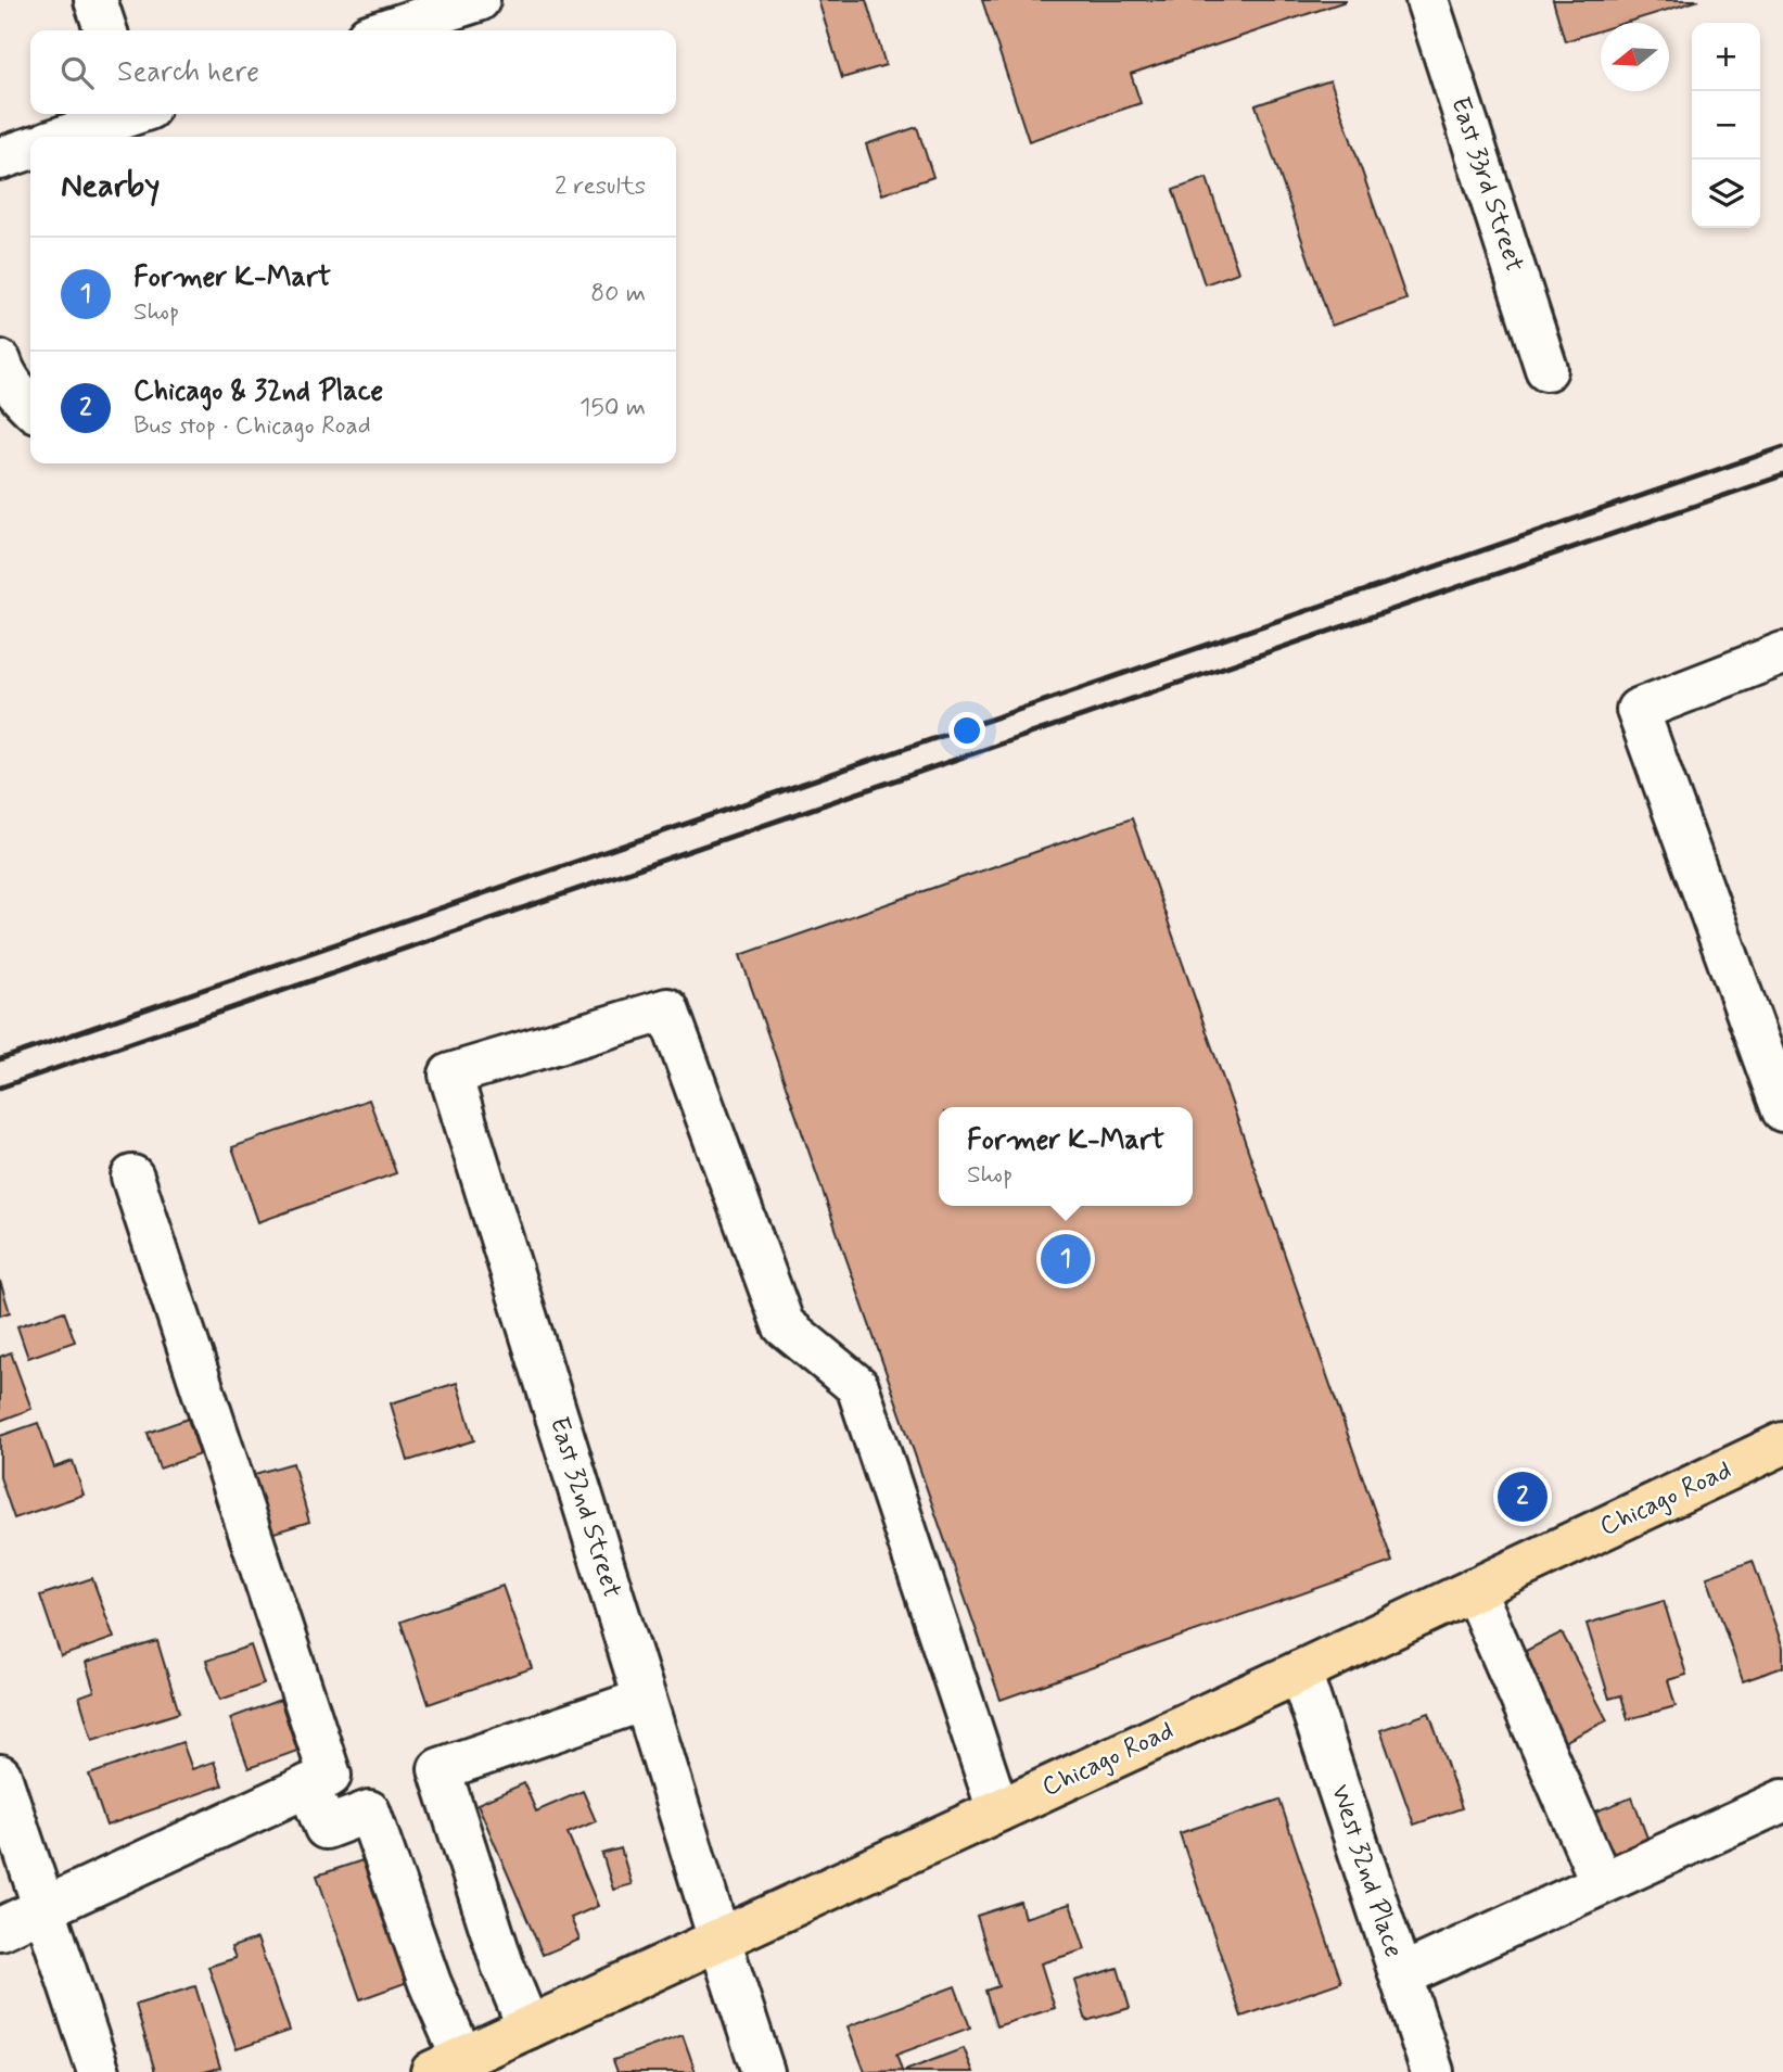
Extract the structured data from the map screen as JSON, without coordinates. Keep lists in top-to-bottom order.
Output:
{
  "streets": {
    "main road": ["Chicago Road"],
    "street": ["East 33rd Street", "East 32nd Street", "West 32nd Place"]
  },
  "crossings": [
    ["Chicago Road", "East 32nd Street"],
    ["Chicago Road", "West 32nd Place"]
  ],
  "north": "left",
  "page": {
    "map_buttons": ["+", "−"],
    "search": "Search here",
    "heading": ["Nearby", "2 results"],
    "list": [
      {
        "mark": "1",
        "name": "Former K-Mart",
        "note": "Shop",
        "value": "80 m"
      },
      {
        "mark": "2",
        "name": "Chicago & 32nd Place",
        "note": "Bus stop · Chicago Road",
        "value": "150 m"
      }
    ],
    "popup": ["Former K-Mart", "Shop"],
    "pins": ["1", "2"]
  }
}
